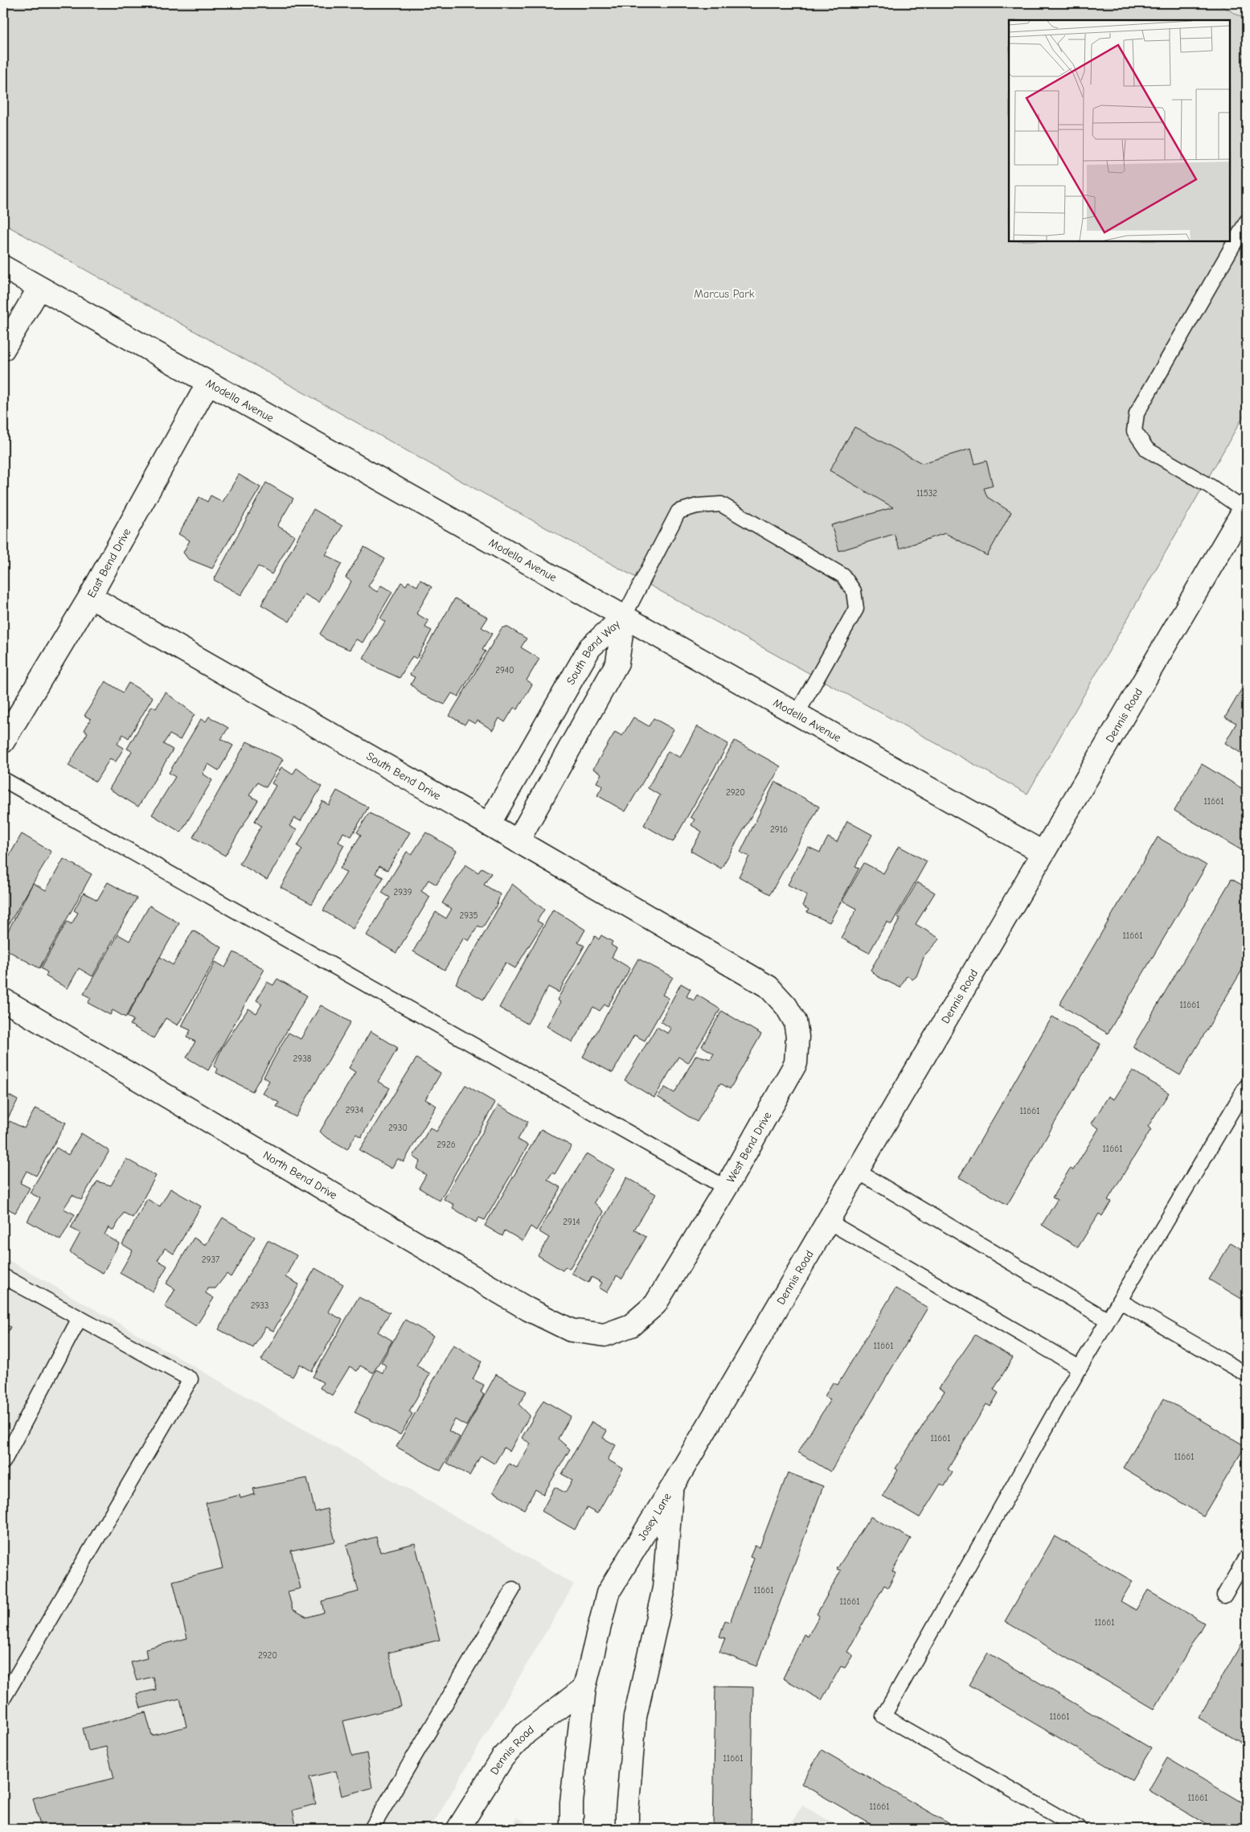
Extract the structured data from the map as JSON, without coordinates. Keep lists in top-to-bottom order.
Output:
{
  "streets": {
    "street": [
      "Modella Avenue",
      "East Bend Drive",
      "South Bend Way",
      "Dennis Road",
      "South Bend Drive",
      "West Bend Drive",
      "North Bend Drive",
      "Josey Lane"
    ]
  },
  "crossings": [
    ["Modella Avenue", "East Bend Drive"],
    ["Modella Avenue", "South Bend Way"],
    ["Modella Avenue", "Dennis Road"],
    ["East Bend Drive", "South Bend Drive"],
    ["South Bend Way", "South Bend Drive"],
    ["Dennis Road", "Josey Lane"],
    ["South Bend Drive", "West Bend Drive"],
    ["West Bend Drive", "North Bend Drive"]
  ],
  "parks": ["Marcus Park"],
  "house_numbers": [
    "11532",
    "2940",
    "2920",
    "11661",
    "2916",
    "2939",
    "2935",
    "11661",
    "11661",
    "2938",
    "2934",
    "11661",
    "2930",
    "2926",
    "11661",
    "2914",
    "2937",
    "2933",
    "11661",
    "11661",
    "11661",
    "11661",
    "11661",
    "11661",
    "2920",
    "11661",
    "11661",
    "11661",
    "11661"
  ]
}
